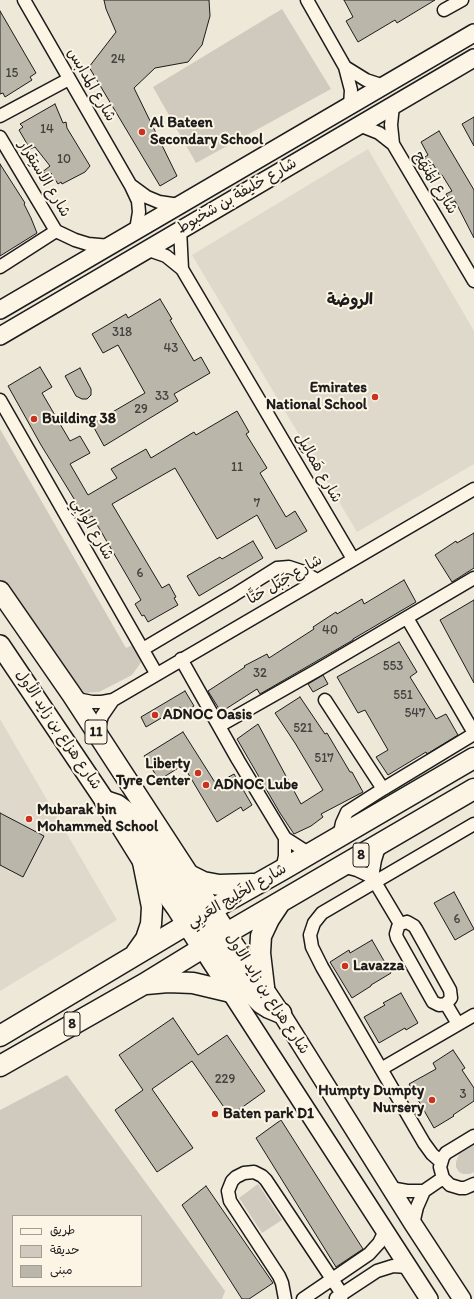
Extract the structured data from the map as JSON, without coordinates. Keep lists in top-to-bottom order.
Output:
{
  "streets": {
    "highway": ["8", "شارع الخَلِيج العَربِي"],
    "main road": ["شارع خليفة بن شخبوط", "شارع هزاع بن زايد الأول", "11"],
    "street": [
      "شارع المدابس",
      "شارع الاستِقرار",
      "شارع المَنهَج",
      "شارع هَمالِيل",
      "شارع الوابِي",
      "شارع جَبَل حَتَّا"
    ]
  },
  "crossings": [
    ["شارع المدابس", "شارع خليفة بن شخبوط"],
    ["شارع الاستِقرار", "شارع خليفة بن شخبوط"],
    ["شارع المَنهَج", "شارع خليفة بن شخبوط"],
    ["شارع خليفة بن شخبوط", "شارع هَمالِيل"],
    ["شارع هَمالِيل", "شارع جَبَل حَتَّا"],
    ["شارع الوابِي", "شارع جَبَل حَتَّا"],
    ["شارع جَبَل حَتَّا", "شارع هزاع بن زايد الأول"],
    ["شارع هزاع بن زايد الأول", "شارع الخَلِيج العَربِي"]
  ],
  "districts": ["الروضة"],
  "places": [
    "Al Bateen Secondary School",
    "Emirates National School",
    "Building 38",
    "ADNOC Oasis",
    "Liberty Tyre Center",
    "ADNOC Lube",
    "Mubarak bin Mohammed School",
    "Lavazza",
    "Humpty Dumpty Nursery",
    "Baten park D1"
  ],
  "house_numbers": [
    "24",
    "15",
    "14",
    "10",
    "318",
    "43",
    "33",
    "29",
    "11",
    "7",
    "6",
    "40",
    "553",
    "32",
    "551",
    "547",
    "521",
    "517",
    "6",
    "229",
    "3"
  ],
  "legend": ["طريق", "حديقة", "مبنى"]
}
